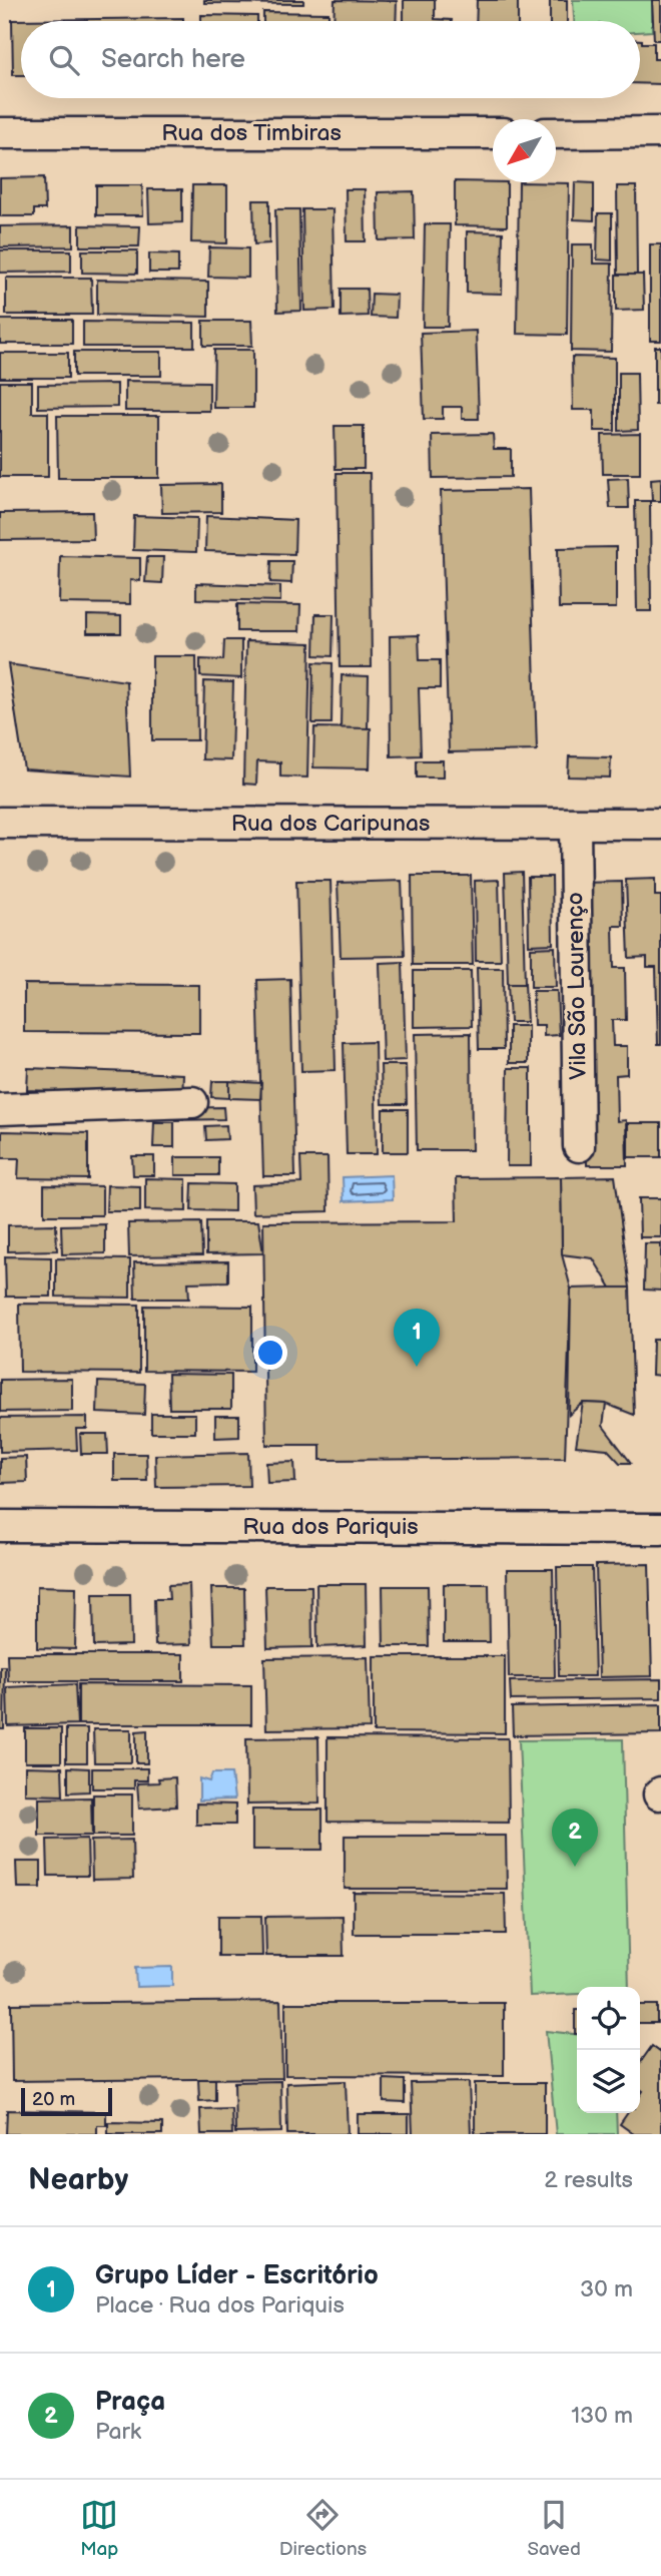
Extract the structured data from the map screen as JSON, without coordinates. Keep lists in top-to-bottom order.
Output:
{
  "streets": {
    "street": [
      "Rua dos Timbiras",
      "Rua dos Caripunas",
      "Vila São Lourenço",
      "Rua dos Pariquis"
    ]
  },
  "crossings": [
    ["Rua dos Caripunas", "Vila São Lourenço"]
  ],
  "scale_bar": "20 m",
  "north": "bottom left",
  "page": {
    "search": "Search here",
    "pins": ["1", "2"],
    "scale": "20 m",
    "heading": ["Nearby", "2 results"],
    "list": [
      {
        "mark": "1",
        "name": "Grupo Líder - Escritório",
        "note": "Place · Rua dos Pariquis",
        "value": "30 m"
      },
      {
        "mark": "2",
        "name": "Praça",
        "note": "Park",
        "value": "130 m"
      }
    ],
    "nav": ["Map", "Directions", "Saved"]
  }
}
